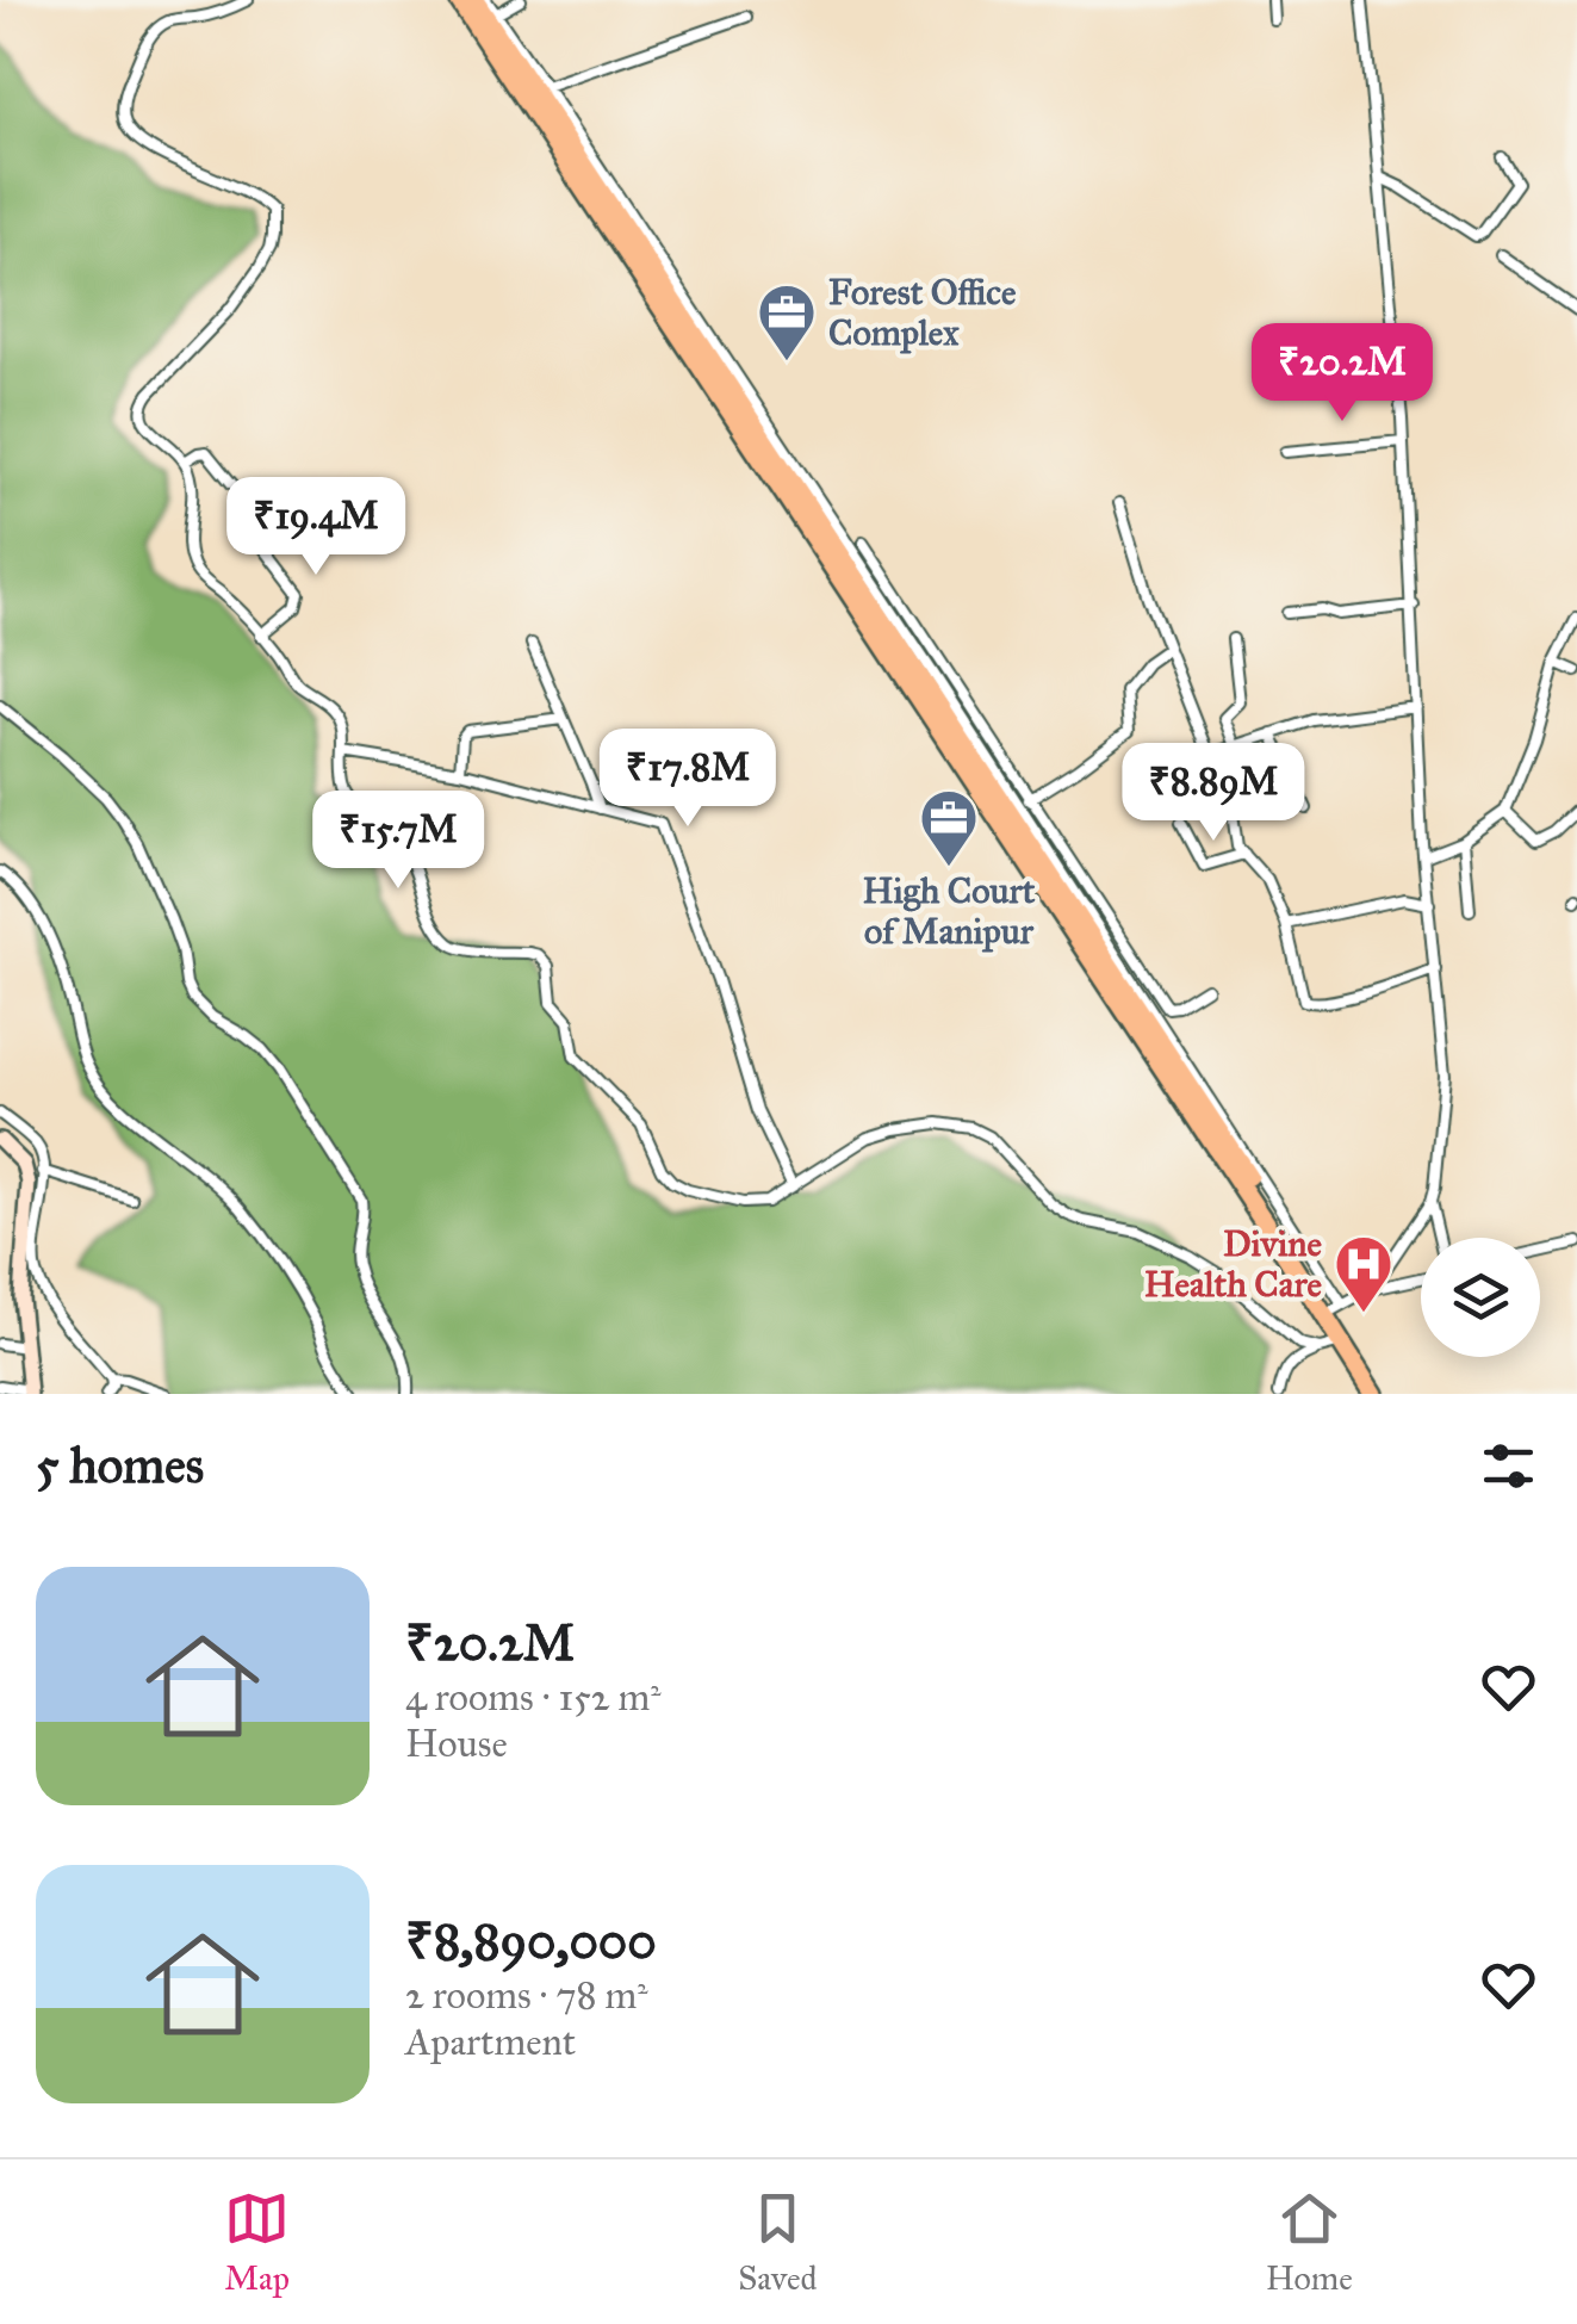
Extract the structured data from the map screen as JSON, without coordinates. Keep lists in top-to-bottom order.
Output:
{
  "places": {
    "office": ["Forest Office Complex", "High Court of Manipur"],
    "hospital": ["Divine Health Care"]
  },
  "page": {
    "price": [
      "₹20.2M",
      "₹19.4M",
      "₹17.8M",
      "₹8.89M",
      "₹15.7M"
    ],
    "heading": "5 homes",
    "list": [
      {
        "name": "₹20.2M",
        "note": "4 rooms · 152 m² · House"
      },
      {
        "name": "₹8,890,000",
        "note": "2 rooms · 78 m² · Apartment"
      }
    ],
    "tabs": ["Map", "Saved", "Home"]
  }
}
